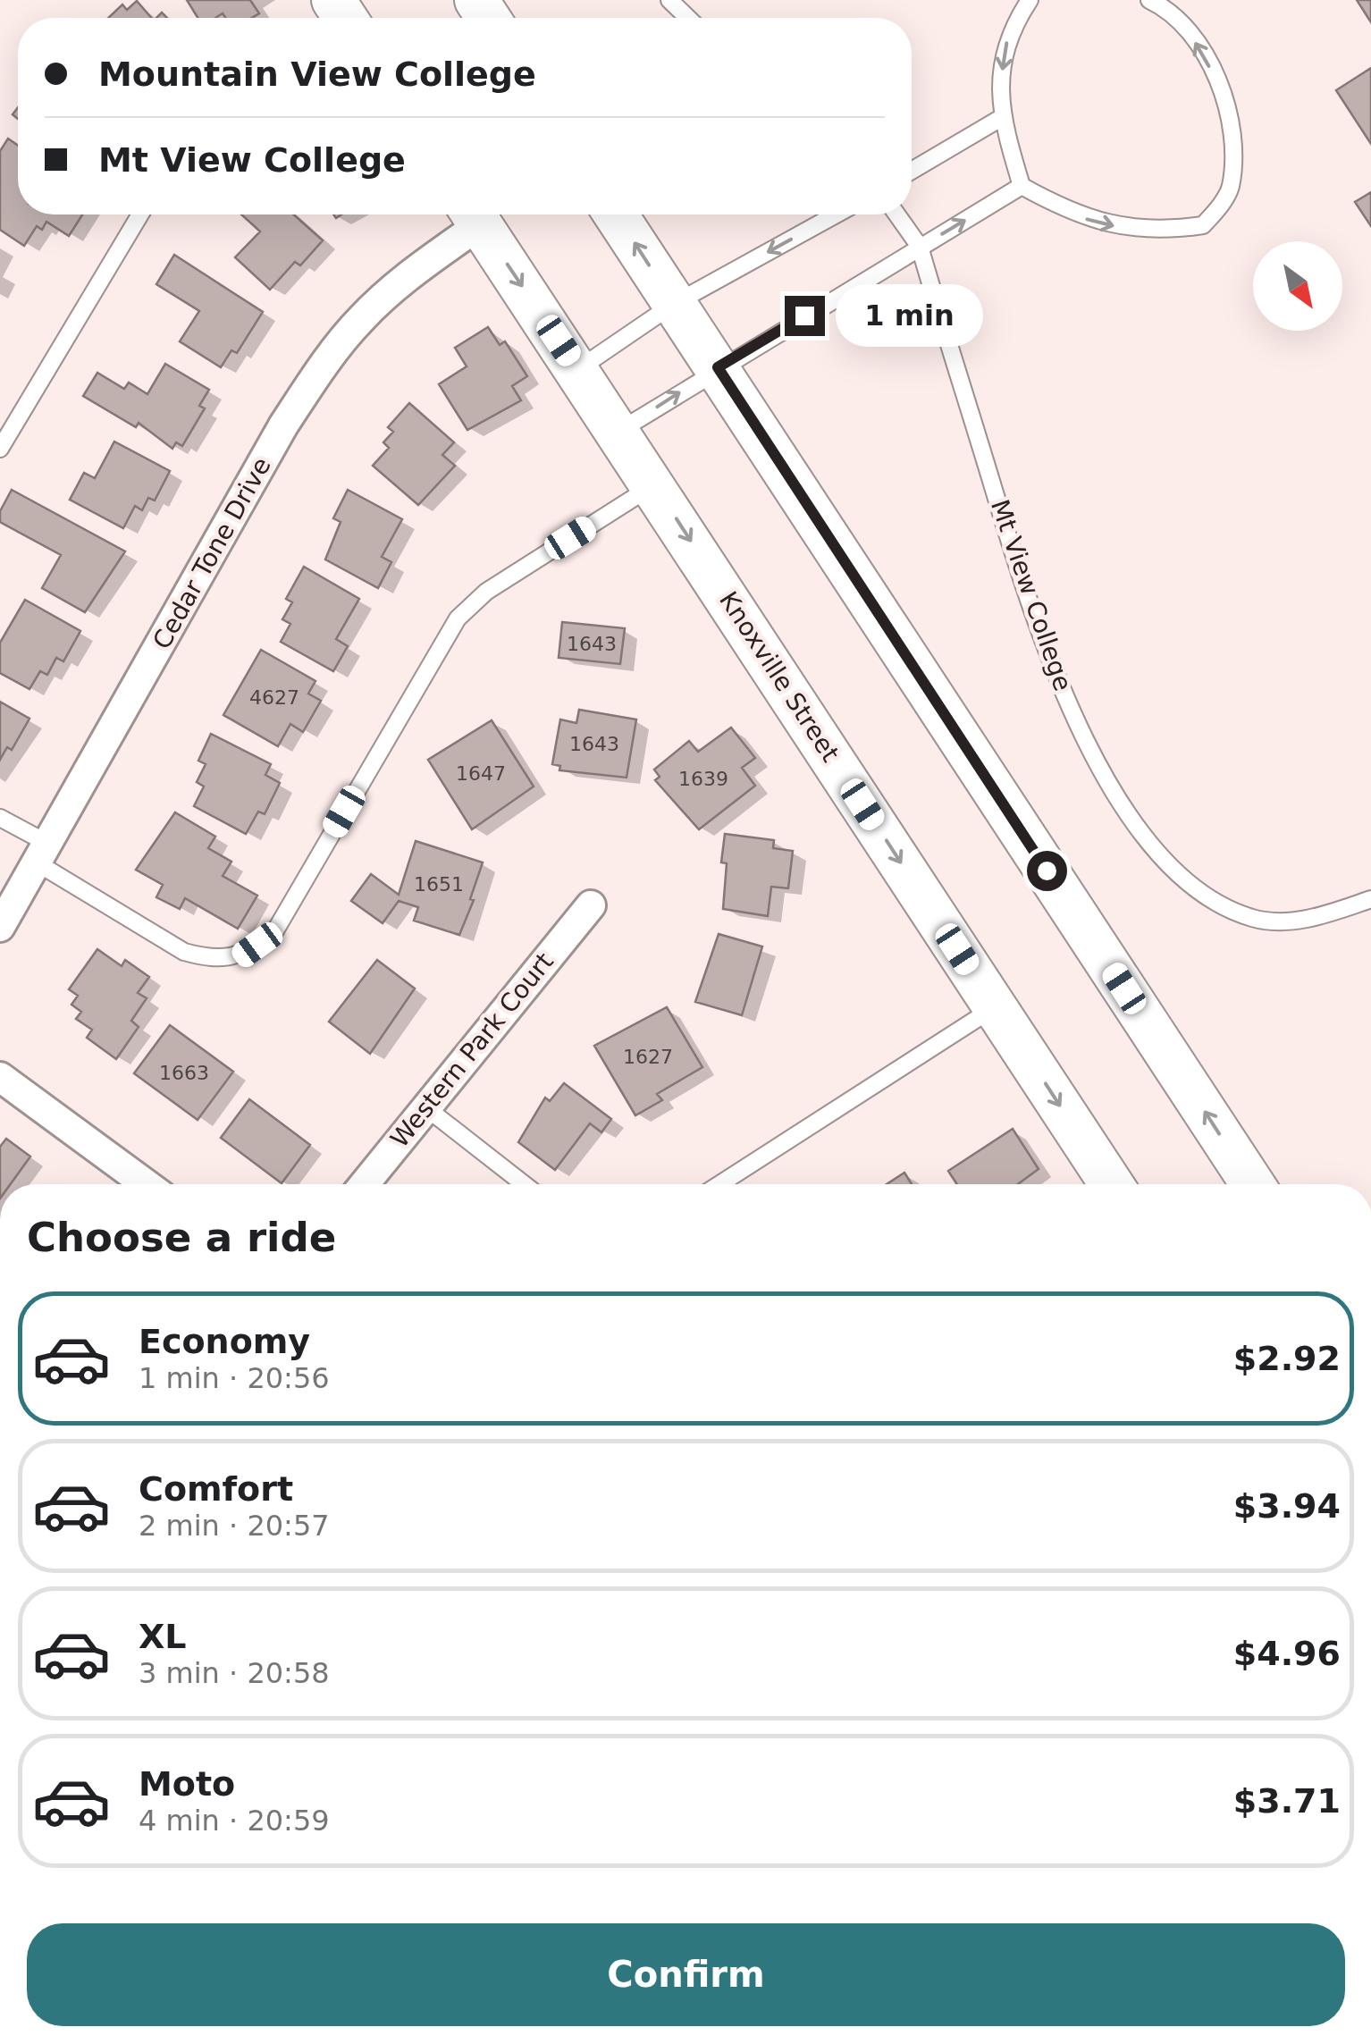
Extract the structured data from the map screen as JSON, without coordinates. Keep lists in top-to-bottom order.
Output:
{
  "streets": {
    "street": ["Cedar Tone Drive", "Knoxville Street", "Western Park Court"],
    "lane": ["Mt View College"]
  },
  "house_numbers": [
    "1643",
    "4627",
    "1643",
    "1647",
    "1639",
    "1651",
    "1627",
    "1663"
  ],
  "north": "bottom right",
  "page": {
    "banner": ["Mountain View College", "Mt View College"],
    "bubble": "1 min",
    "heading": "Choose a ride",
    "list": [
      {
        "name": "Economy",
        "note": "1 min · 20:56",
        "value": "$2.92"
      },
      {
        "name": "Comfort",
        "note": "2 min · 20:57",
        "value": "$3.94"
      },
      {
        "name": "XL",
        "note": "3 min · 20:58",
        "value": "$4.96"
      },
      {
        "name": "Moto",
        "note": "4 min · 20:59",
        "value": "$3.71"
      }
    ],
    "buttons": "Confirm"
  }
}
